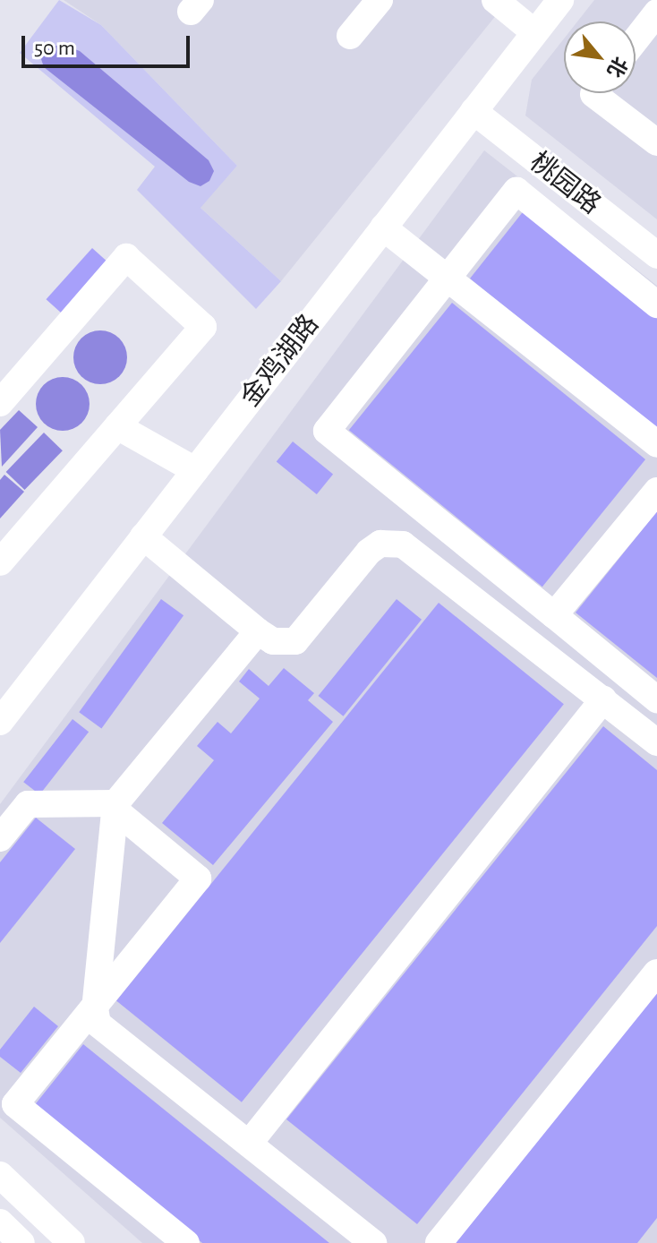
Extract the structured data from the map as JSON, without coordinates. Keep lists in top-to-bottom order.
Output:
{
  "streets": {
    "street": ["桃园路", "金鸡湖路"]
  },
  "crossings": [
    ["桃园路", "金鸡湖路"]
  ],
  "scale_bar": "50 m",
  "north": "bottom right"
}
